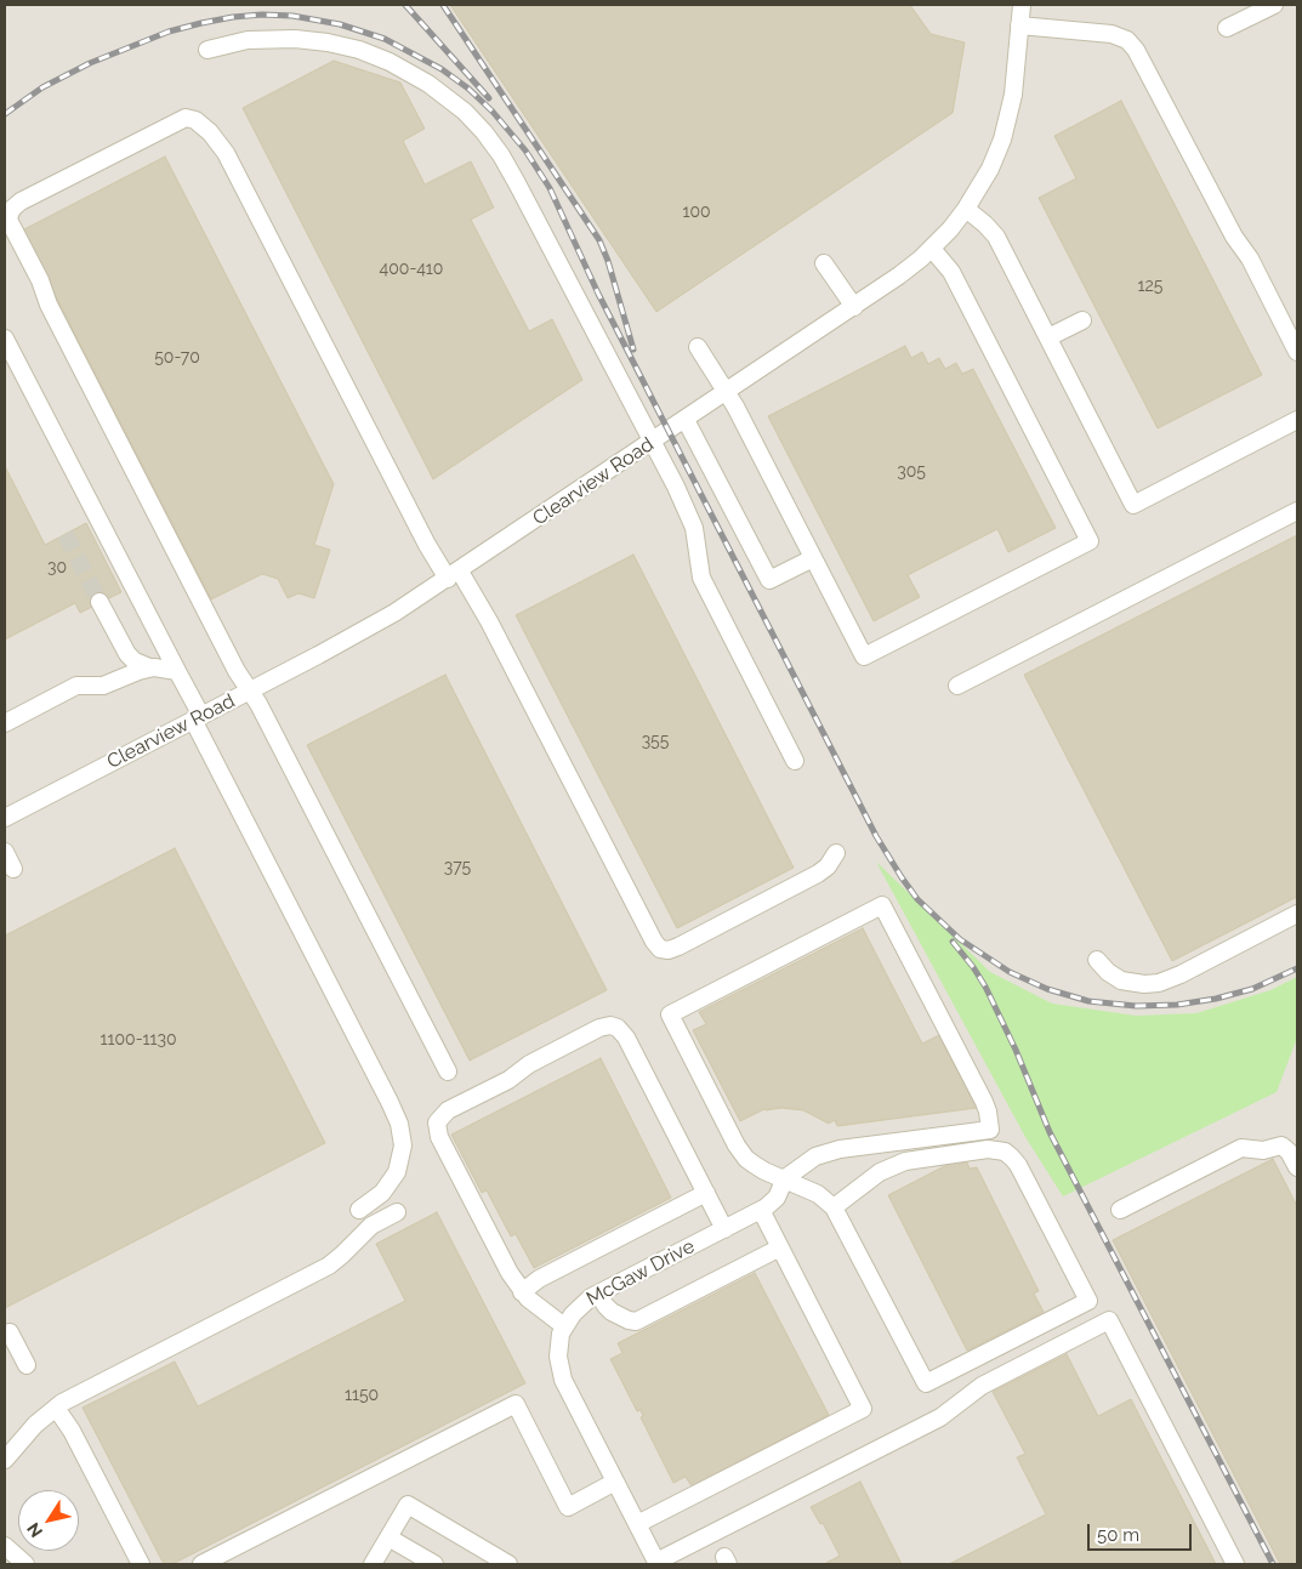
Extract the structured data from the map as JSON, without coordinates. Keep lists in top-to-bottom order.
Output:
{
  "streets": {
    "street": ["Clearview Road", "McGaw Drive"]
  },
  "house_numbers": [
    "100",
    "400-410",
    "125",
    "50-70",
    "305",
    "30",
    "355",
    "375",
    "1100-1130",
    "1150"
  ],
  "scale_bar": "50 m",
  "north": "bottom left"
}
